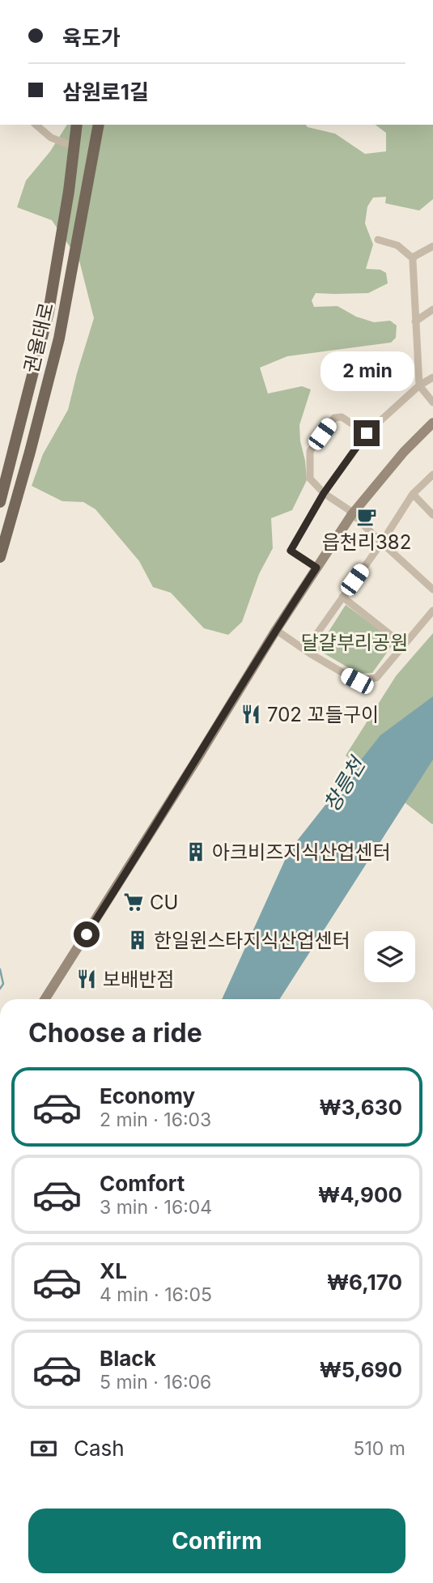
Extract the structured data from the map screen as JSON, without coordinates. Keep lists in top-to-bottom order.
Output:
{
  "streets": {
    "main road": ["권율대로"]
  },
  "water": ["창릉천"],
  "parks": ["달걀부리공원"],
  "places": {
    "cafe": ["읍천리382"],
    "restaurant": ["702 꼬들구이", "보배반점"],
    "building": ["아크비즈지식산업센터", "한일윈스타지식산업센터"],
    "supermarket": ["CU"]
  },
  "page": {
    "banner": ["육도가", "삼원로1길"],
    "bubble": "2 min",
    "heading": "Choose a ride",
    "list": [
      {
        "name": "Economy",
        "note": "2 min · 16:03",
        "value": "₩3,630"
      },
      {
        "name": "Comfort",
        "note": "3 min · 16:04",
        "value": "₩4,900"
      },
      {
        "name": "XL",
        "note": "4 min · 16:05",
        "value": "₩6,170"
      },
      {
        "name": "Black",
        "note": "5 min · 16:06",
        "value": "₩5,690"
      }
    ],
    "pay": ["Cash", "510 m"],
    "buttons": "Confirm"
  }
}
